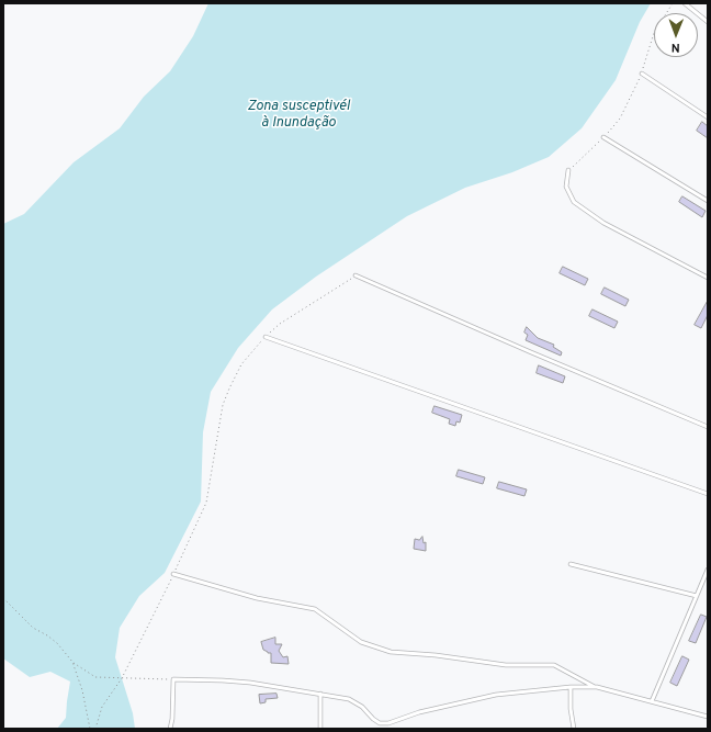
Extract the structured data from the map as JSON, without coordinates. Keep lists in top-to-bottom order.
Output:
{
  "water": ["Zona susceptivél à Inundação"],
  "north": "bottom"
}
